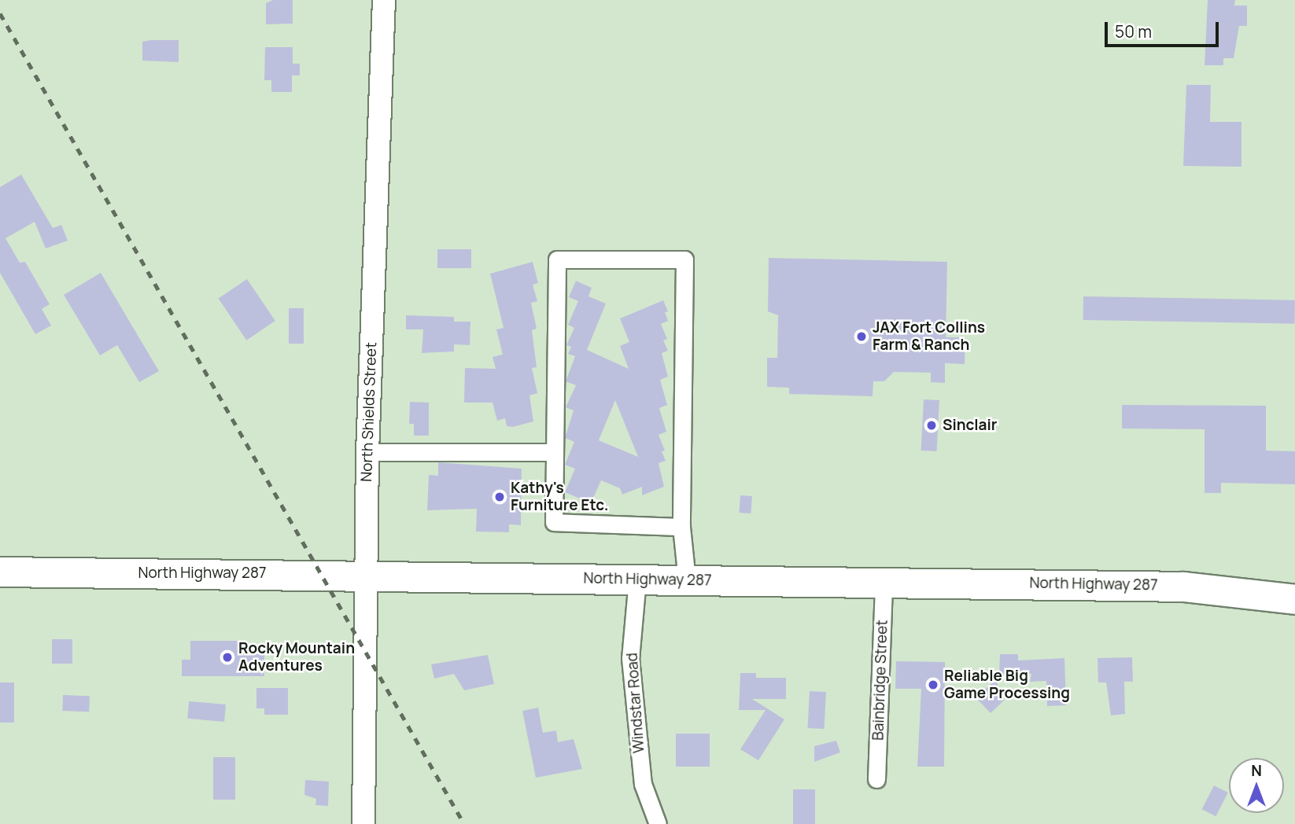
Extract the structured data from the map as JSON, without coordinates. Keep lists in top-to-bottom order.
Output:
{
  "streets": {
    "highway": ["North Highway 287"],
    "street": ["North Shields Street", "Bainbridge Street", "Windstar Road"]
  },
  "crossings": [
    ["North Shields Street", "North Highway 287"],
    ["North Highway 287", "Bainbridge Street"],
    ["North Highway 287", "Windstar Road"]
  ],
  "places": [
    "JAX Fort Collins Farm & Ranch",
    "Sinclair",
    "Kathy's Furniture Etc.",
    "Rocky Mountain Adventures",
    "Reliable Big Game Processing"
  ],
  "scale_bar": "50 m",
  "north": "top"
}
